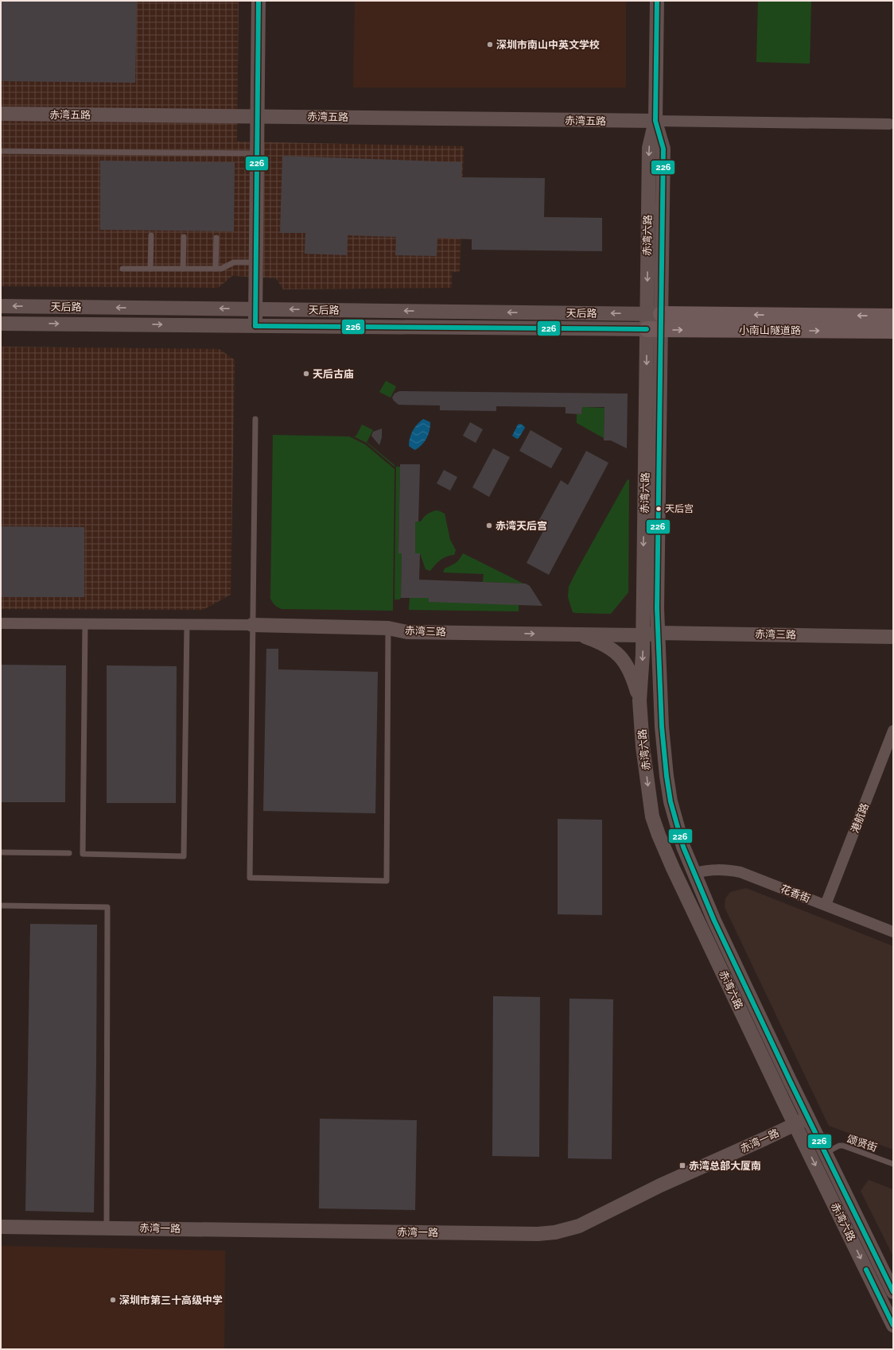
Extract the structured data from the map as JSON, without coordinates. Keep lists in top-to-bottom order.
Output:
{
  "streets": {
    "main road": ["小南山隧道路"],
    "street": [
      "赤湾五路",
      "赤湾六路",
      "天后路",
      "赤湾三路",
      "港航路",
      "花香街",
      "赤湾一路"
    ],
    "lane": ["颂贤街"]
  },
  "crossings": [
    ["赤湾五路", "赤湾六路"],
    ["赤湾六路", "天后路"],
    ["赤湾六路", "小南山隧道路"],
    ["赤湾六路", "赤湾三路"],
    ["赤湾六路", "花香街"],
    ["赤湾六路", "赤湾一路"],
    ["赤湾六路", "颂贤街"],
    ["天后路", "小南山隧道路"],
    ["港航路", "花香街"]
  ],
  "places": {
    "other": [
      "深圳市南山中英文学校",
      "天后古庙",
      "天后宫",
      "赤湾天后宫",
      "深圳市第三十高级中学"
    ],
    "transit": ["赤湾总部大厦南"]
  },
  "lines": ["transit line 226"]
}
